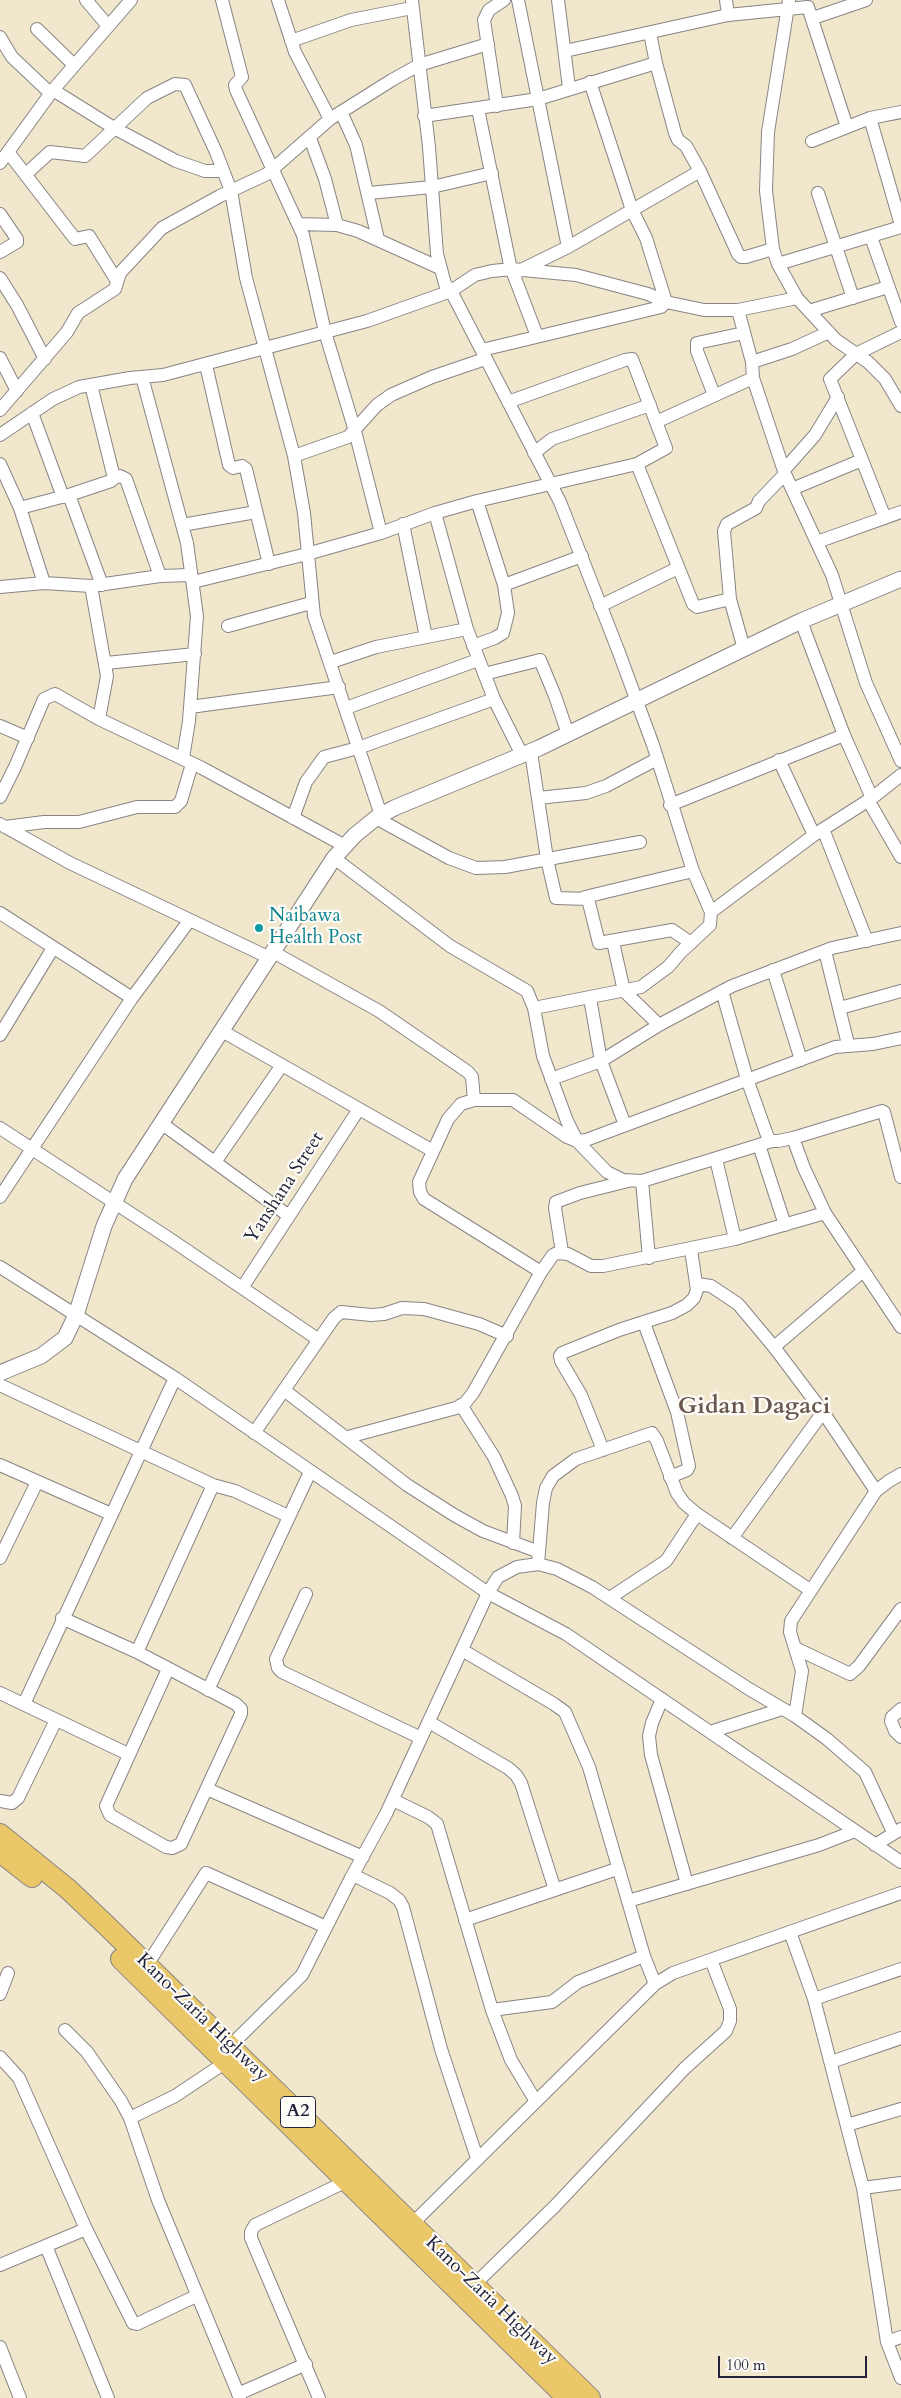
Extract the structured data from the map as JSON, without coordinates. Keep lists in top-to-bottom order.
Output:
{
  "streets": {
    "highway": ["Kano-Zaria Highway", "A2"],
    "street": ["Yanshana Street"]
  },
  "districts": ["Gidan Dagaci"],
  "places": ["Naibawa Health Post"],
  "scale_bar": "100 m"
}
